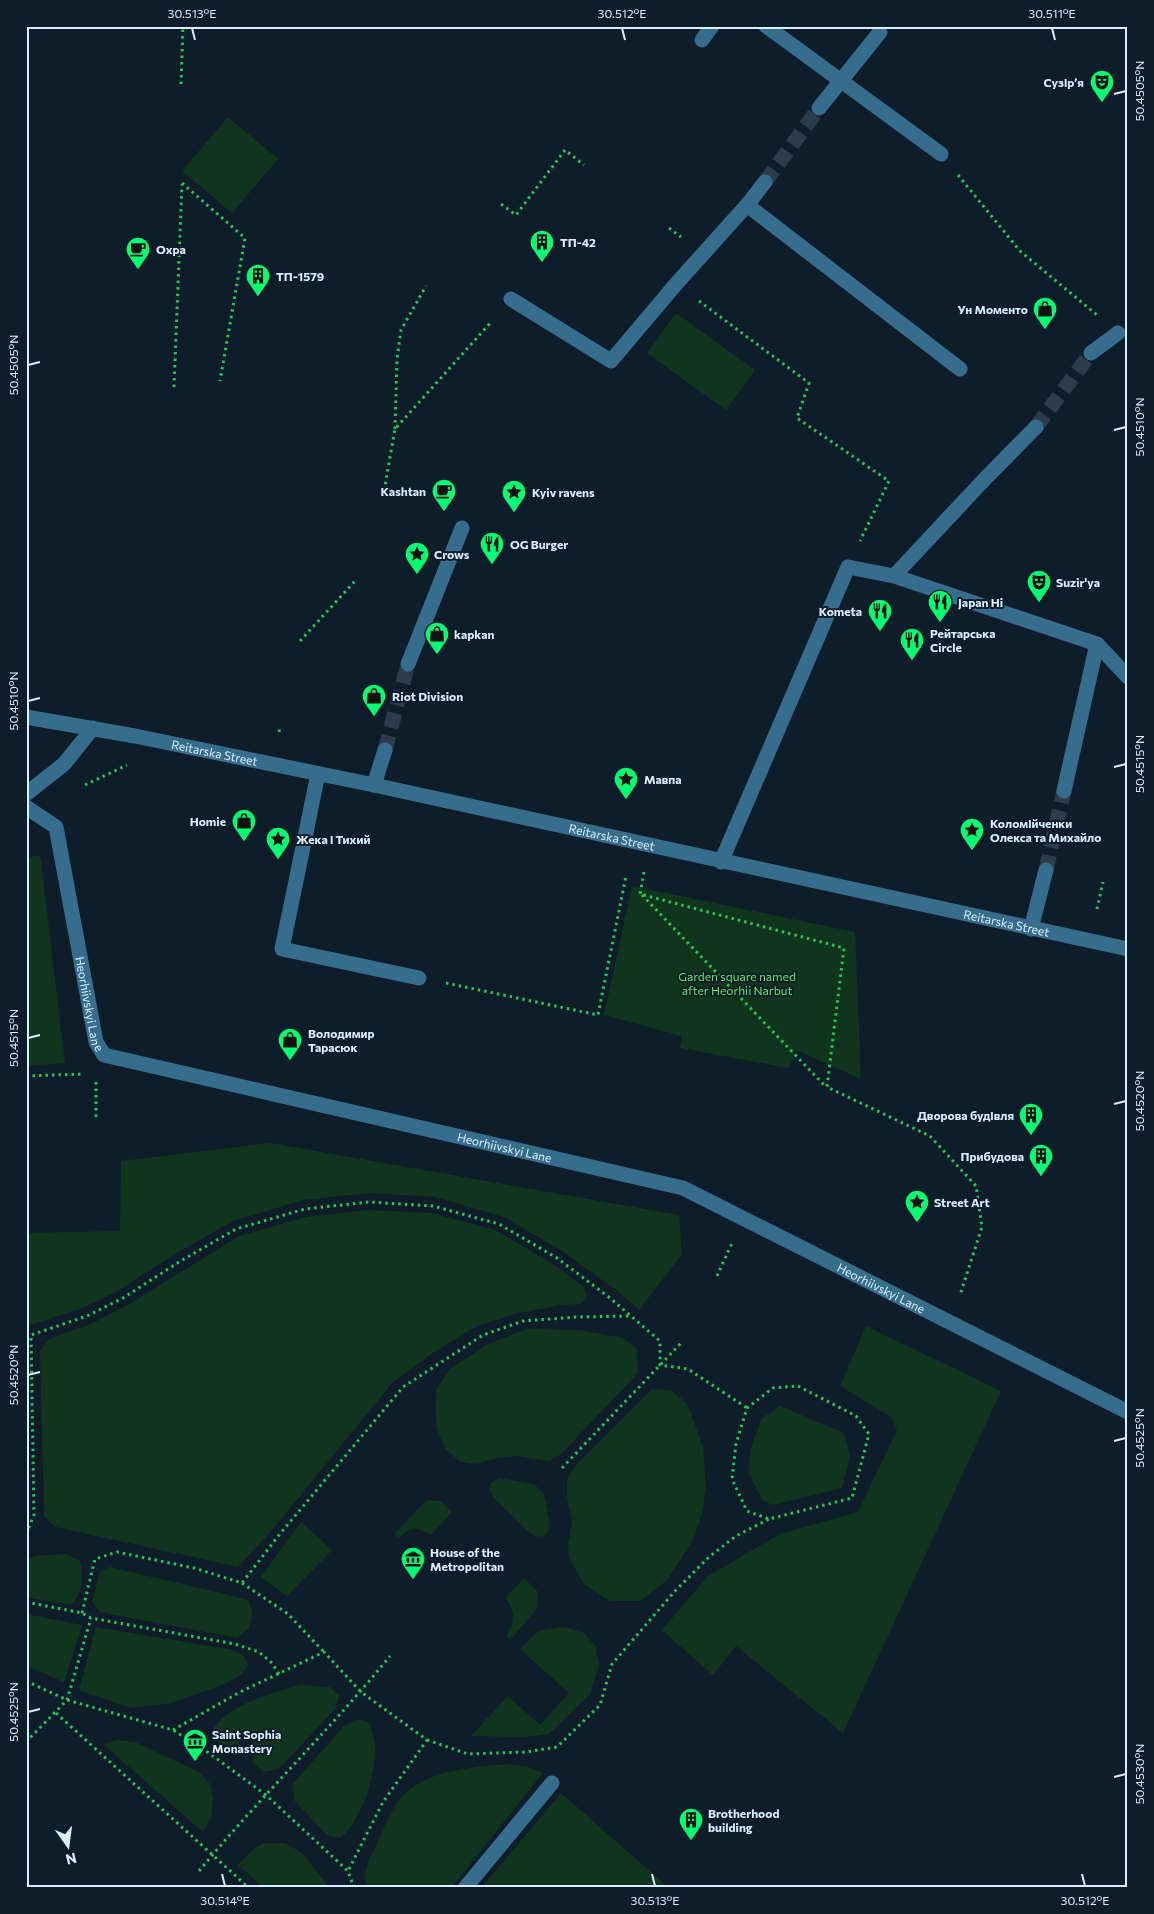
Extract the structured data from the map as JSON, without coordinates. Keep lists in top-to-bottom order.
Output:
{
  "streets": {
    "street": ["Reitarska Street", "Heorhiivskyi Lane"]
  },
  "parks": ["Garden square named after Heorhii Narbut"],
  "places": {
    "theatre": ["Сузірʼя", "Suzir'ya"],
    "building": [
      "ТП-42",
      "ТП-1579",
      "Дворова будівля",
      "Прибудова",
      "Brotherhood building"
    ],
    "cafe": ["Охра", "Kashtan"],
    "shop": [
      "Ун Моменто",
      "kapkan",
      "Riot Division",
      "Homie",
      "Володимир Тарасюк"
    ],
    "place": [
      "Kyiv ravens",
      "Crows",
      "Мавпа",
      "Коломійченки Олекса та Михайло",
      "Жека і Тихий",
      "Street Art"
    ],
    "restaurant": [
      "OG Burger",
      "Japan Hi",
      "Kometa",
      "Рейтарська Circle"
    ],
    "museum": ["House of the Metropolitan", "Saint Sophia Monastery"]
  },
  "north": "bottom",
  "coordinates": [
    "30.513°E",
    "30.512°E",
    "30.511°E",
    "50.4505°N",
    "50.4510°N",
    "50.4515°N",
    "50.4520°N",
    "50.4525°N",
    "50.4530°N",
    "30.514°E"
  ]
}
